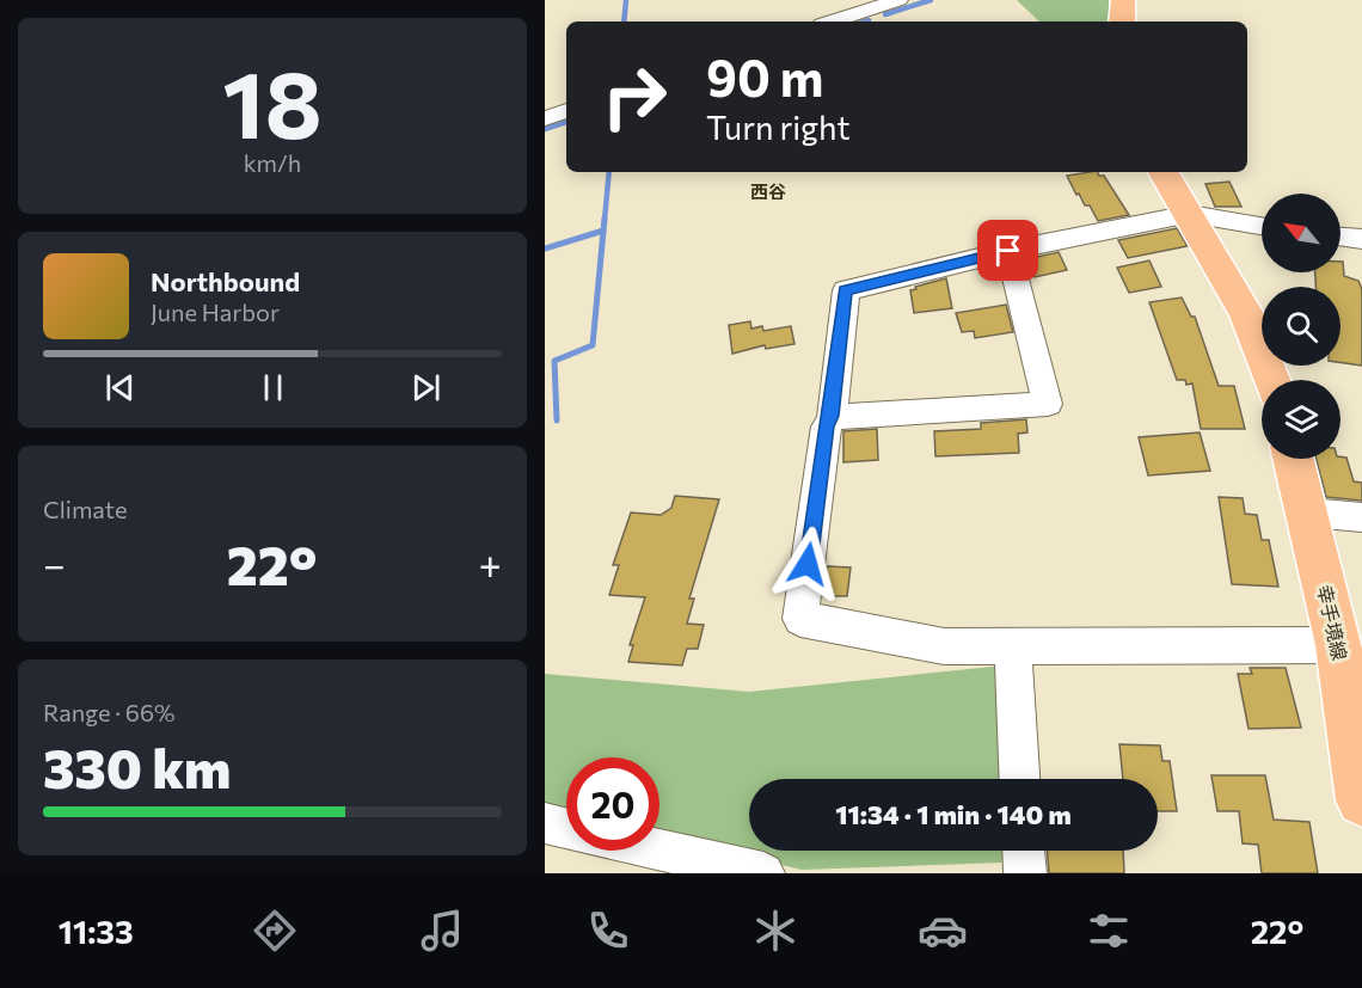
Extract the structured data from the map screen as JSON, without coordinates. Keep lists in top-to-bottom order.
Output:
{
  "streets": {
    "main road": ["幸手境線"]
  },
  "districts": ["西谷"],
  "north": "top left",
  "page": {
    "tile": [
      ["18", "km/h"],
      "Climate",
      ["Range · 66%", "330 km"]
    ],
    "turn": ["90 m", "Turn right"],
    "song": ["Northbound", "June Harbor"],
    "heat": ["−", "22°", "+"],
    "limit": "20",
    "trip": "11:34 · 1 min · 140 m",
    "tabs": ["11:33", "22°"]
  }
}
